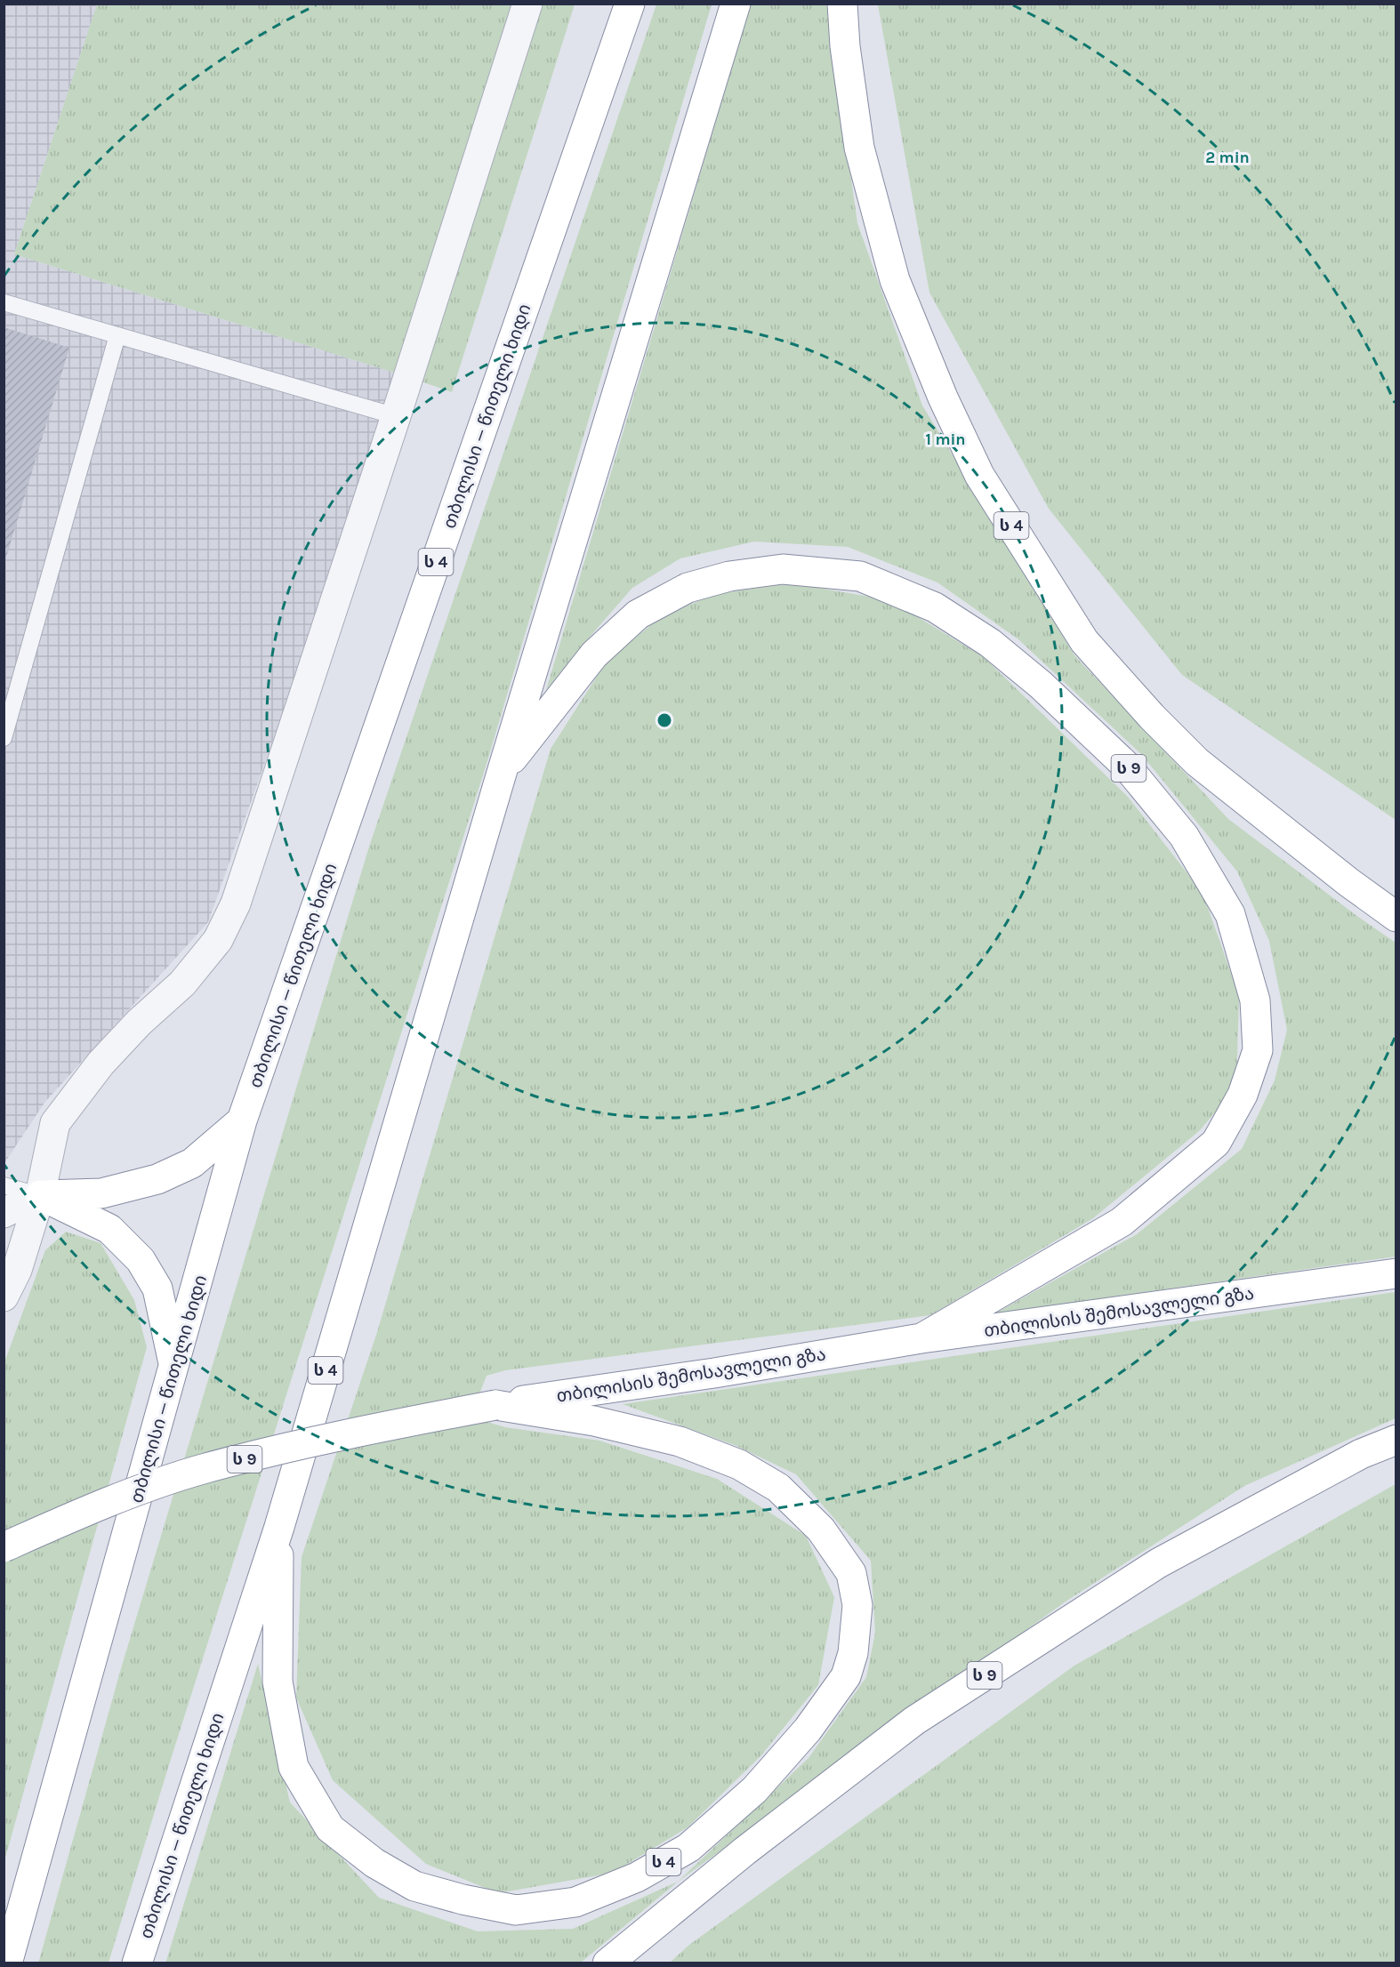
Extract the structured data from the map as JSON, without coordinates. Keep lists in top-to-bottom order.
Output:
{
  "streets": {
    "highway": [
      "თბილისი — წითელი ხიდი",
      "ს 4",
      "ს 9",
      "თბილისის შემოსავლელი გზა"
    ]
  },
  "crossings": [
    ["თბილისი — წითელი ხიდი", "ს 4"],
    ["თბილისი — წითელი ხიდი", "ს 9"],
    ["ს 4", "თბილისის შემოსავლელი გზა"],
    ["ს 9", "თბილისის შემოსავლელი გზა"]
  ],
  "rings": ["2 min", "1 min"]
}
